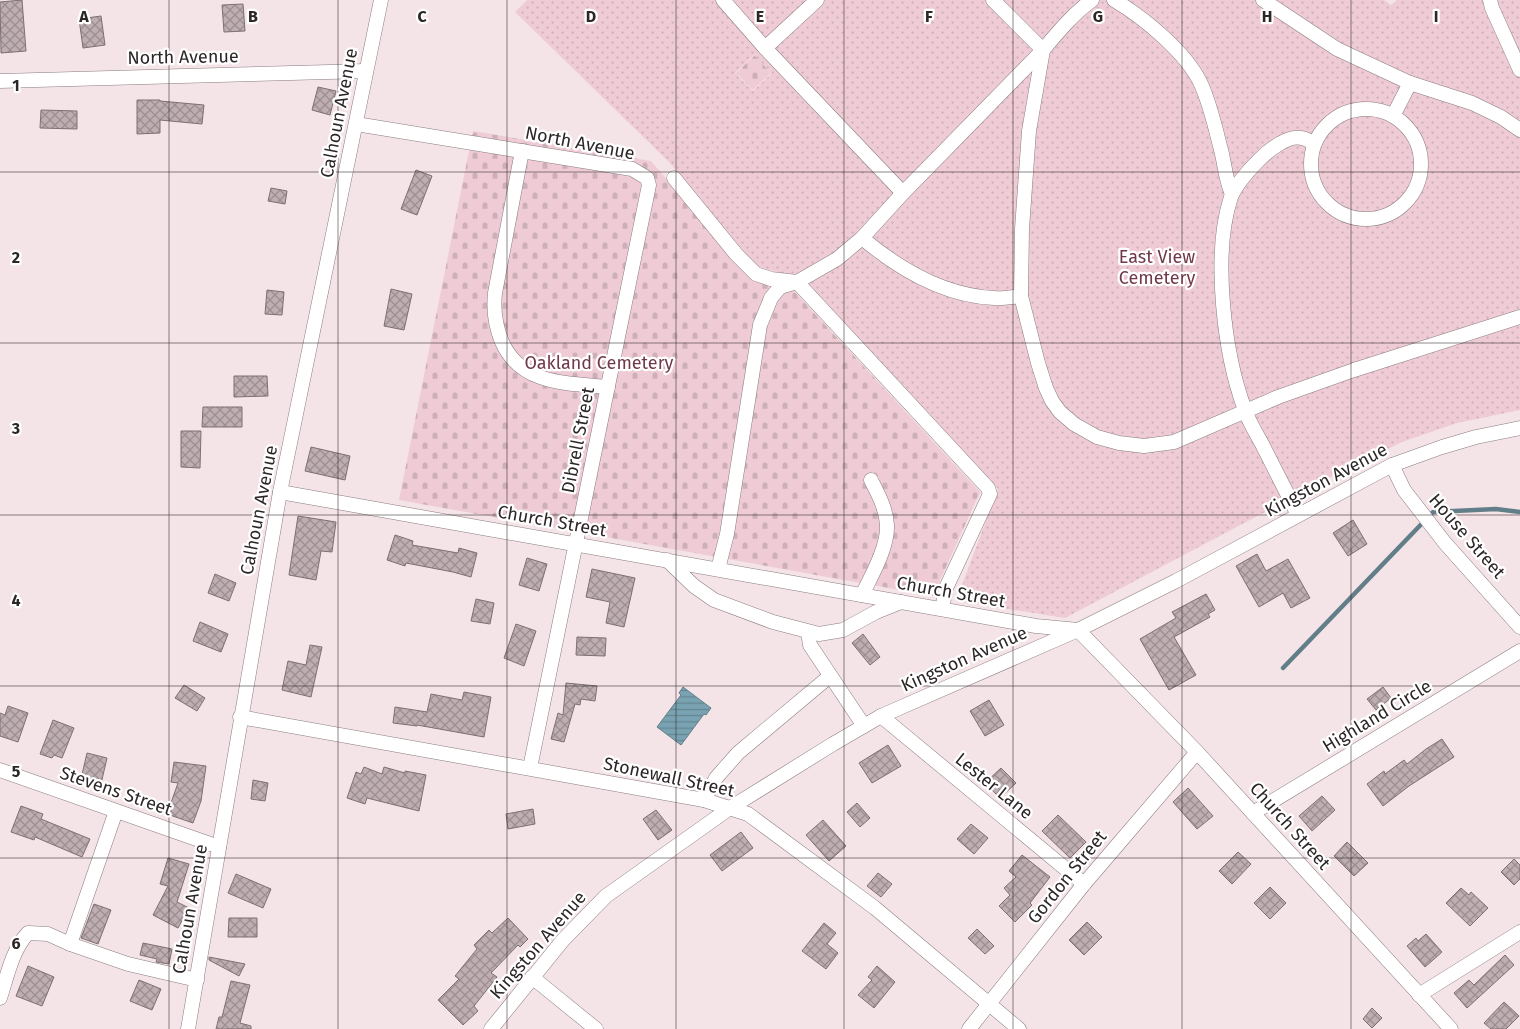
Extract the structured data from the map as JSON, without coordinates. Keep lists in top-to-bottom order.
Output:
{
  "streets": {
    "street": [
      "North Avenue",
      "Calhoun Avenue",
      "Dibrell Street",
      "Kingston Avenue",
      "Church Street",
      "House Street",
      "Highland Circle",
      "Stonewall Street",
      "Lester Lane",
      "Stevens Street",
      "Gordon Street"
    ]
  },
  "crossings": [
    ["North Avenue", "Calhoun Avenue"],
    ["North Avenue", "Dibrell Street"],
    ["Calhoun Avenue", "Church Street"],
    ["Calhoun Avenue", "Stonewall Street"],
    ["Calhoun Avenue", "Stevens Street"],
    ["Dibrell Street", "Church Street"],
    ["Dibrell Street", "Stonewall Street"],
    ["Kingston Avenue", "Church Street"],
    ["Kingston Avenue", "House Street"],
    ["Kingston Avenue", "Stonewall Street"],
    ["Kingston Avenue", "Lester Lane"],
    ["Church Street", "Highland Circle"],
    ["Church Street", "Gordon Street"],
    ["Stonewall Street", "Gordon Street"],
    ["Lester Lane", "Gordon Street"]
  ],
  "parks": ["East View Cemetery", "Oakland Cemetery"],
  "grid": {
    "columns": [
      "A",
      "B",
      "C",
      "D",
      "E",
      "F",
      "G",
      "H",
      "I"
    ],
    "rows": [
      "1",
      "2",
      "3",
      "4",
      "5",
      "6"
    ]
  }
}
